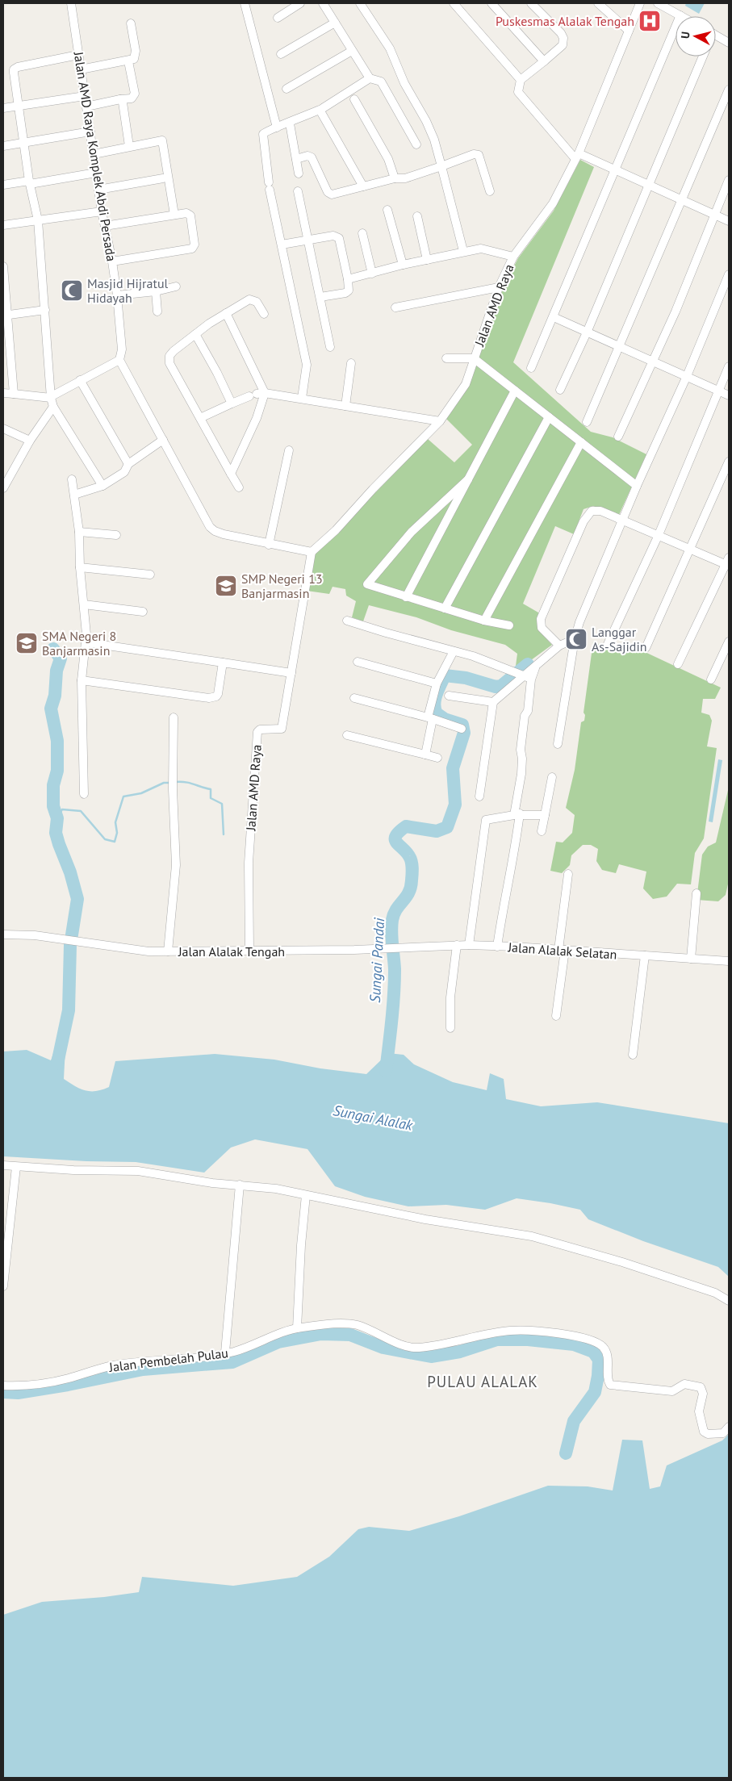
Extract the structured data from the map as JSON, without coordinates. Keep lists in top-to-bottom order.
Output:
{
  "streets": {
    "street": [
      "Jalan AMD Raya Komplek Abdi Persada",
      "Jalan AMD Raya",
      "Jalan Alalak Selatan",
      "Jalan Alalak Tengah",
      "Jalan Pembelah Pulau"
    ]
  },
  "crossings": [
    ["Jalan AMD Raya", "Jalan Alalak Tengah"],
    ["Jalan Alalak Selatan", "Jalan Alalak Tengah"]
  ],
  "districts": ["PULAU ALALAK"],
  "water": ["Sungai Pandai", "Sungai Alalak"],
  "places": {
    "hospital": ["Puskesmas Alalak Tengah"],
    "mosque": ["Masjid Hijratul Hidayah", "Langgar As-Sajidin"],
    "school or university": ["SMP Negeri 13 Banjarmasin", "SMA Negeri 8 Banjarmasin"]
  },
  "north": "left"
}
